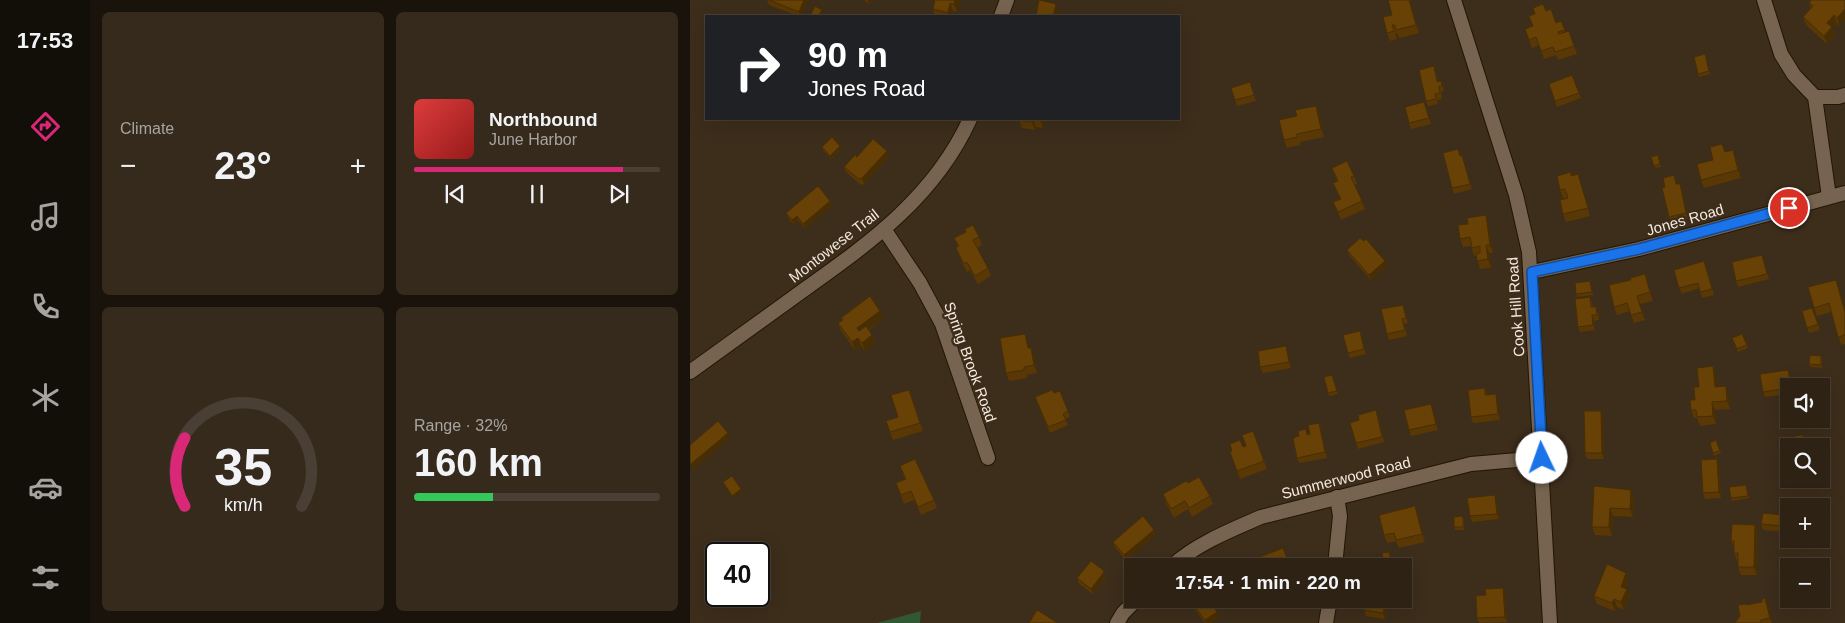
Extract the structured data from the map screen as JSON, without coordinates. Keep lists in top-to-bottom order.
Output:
{
  "streets": {
    "street": [
      "Jones Road",
      "Montowese Trail",
      "Cook Hill Road",
      "Spring Brook Road",
      "Summerwood Road"
    ]
  },
  "crossings": [
    ["Jones Road", "Cook Hill Road"],
    ["Montowese Trail", "Spring Brook Road"],
    ["Cook Hill Road", "Summerwood Road"]
  ],
  "page": {
    "tabs": "17:53",
    "tile": [
      "Climate",
      ["Range · 32%", "160 km"]
    ],
    "turn": ["90 m", "Jones Road"],
    "song": ["Northbound", "June Harbor"],
    "heat": ["−", "23°", "+"],
    "map_buttons": ["+", "−"],
    "limit": "40",
    "trip": "17:54 · 1 min · 220 m",
    "gauge": ["35", "km/h"]
  }
}
